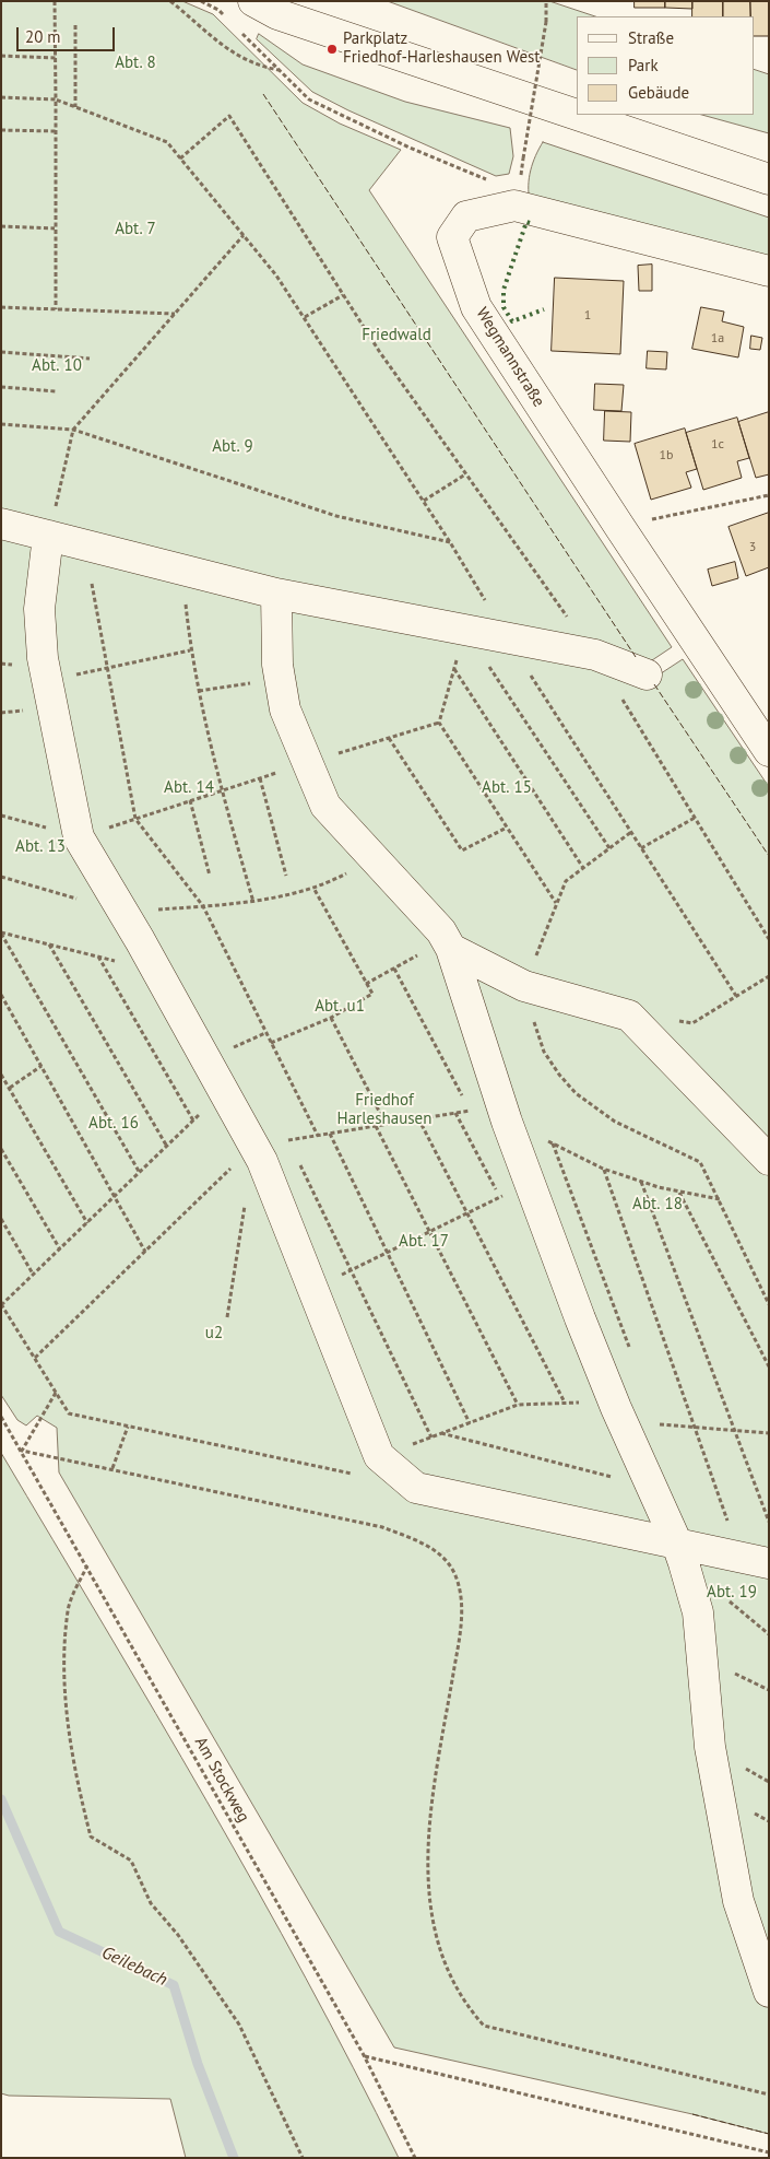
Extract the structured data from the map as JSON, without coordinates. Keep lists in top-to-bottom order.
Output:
{
  "streets": {
    "street": ["Wegmannstraße"],
    "path": ["Am Stockweg"]
  },
  "water": ["Geilebach"],
  "parks": [
    "Abt. 8",
    "Abt. 7",
    "Friedwald",
    "Abt. 10",
    "Abt. 9",
    "Abt. 14",
    "Abt. 15",
    "Abt. 13",
    "Abt. u1",
    "Friedhof Harleshausen",
    "Abt. 16",
    "Abt. 18",
    "Abt. 17",
    "u2",
    "Abt. 19"
  ],
  "places": ["Parkplatz Friedhof-Harleshausen West"],
  "house_numbers": [
    "1",
    "1a",
    "1c",
    "1b",
    "3"
  ],
  "legend": ["Straße", "Park", "Gebäude"],
  "scale_bar": "20 m"
}
